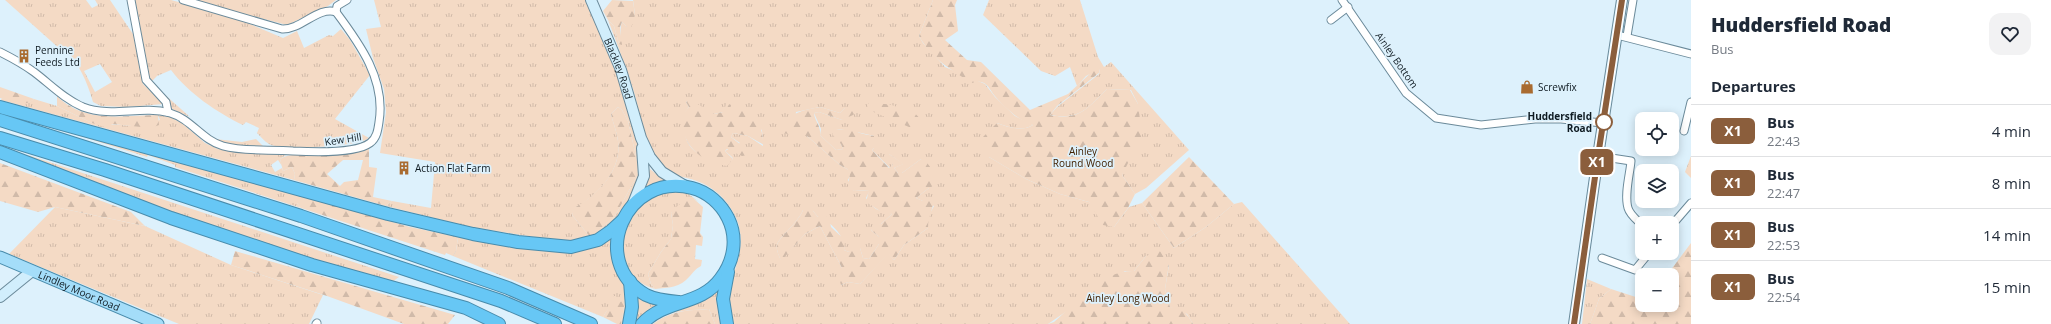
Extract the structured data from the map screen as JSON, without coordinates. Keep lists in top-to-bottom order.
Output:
{
  "streets": {
    "main road": ["Lindley Moor Road"],
    "street": ["Ainley Bottom", "Blackley Road", "Kew Hill"]
  },
  "parks": ["Ainley Round Wood", "Ainley Long Wood"],
  "places": {
    "building": ["Pennine Feeds Ltd", "Action Flat Farm"],
    "shop": ["Screwfix"],
    "other": ["Huddersfield Road"]
  },
  "lines": ["bus line X1"],
  "page": {
    "on_map": "X1",
    "heading": [
      ["Huddersfield Road", "Bus"],
      "Departures"
    ],
    "list": [
      {
        "mark": "X1",
        "name": "Bus",
        "note": "22:43",
        "value": "4 min"
      },
      {
        "mark": "X1",
        "name": "Bus",
        "note": "22:47",
        "value": "8 min"
      },
      {
        "mark": "X1",
        "name": "Bus",
        "note": "22:53",
        "value": "14 min"
      },
      {
        "mark": "X1",
        "name": "Bus",
        "note": "22:54",
        "value": "15 min"
      }
    ],
    "map_buttons": ["+", "−"]
  }
}
